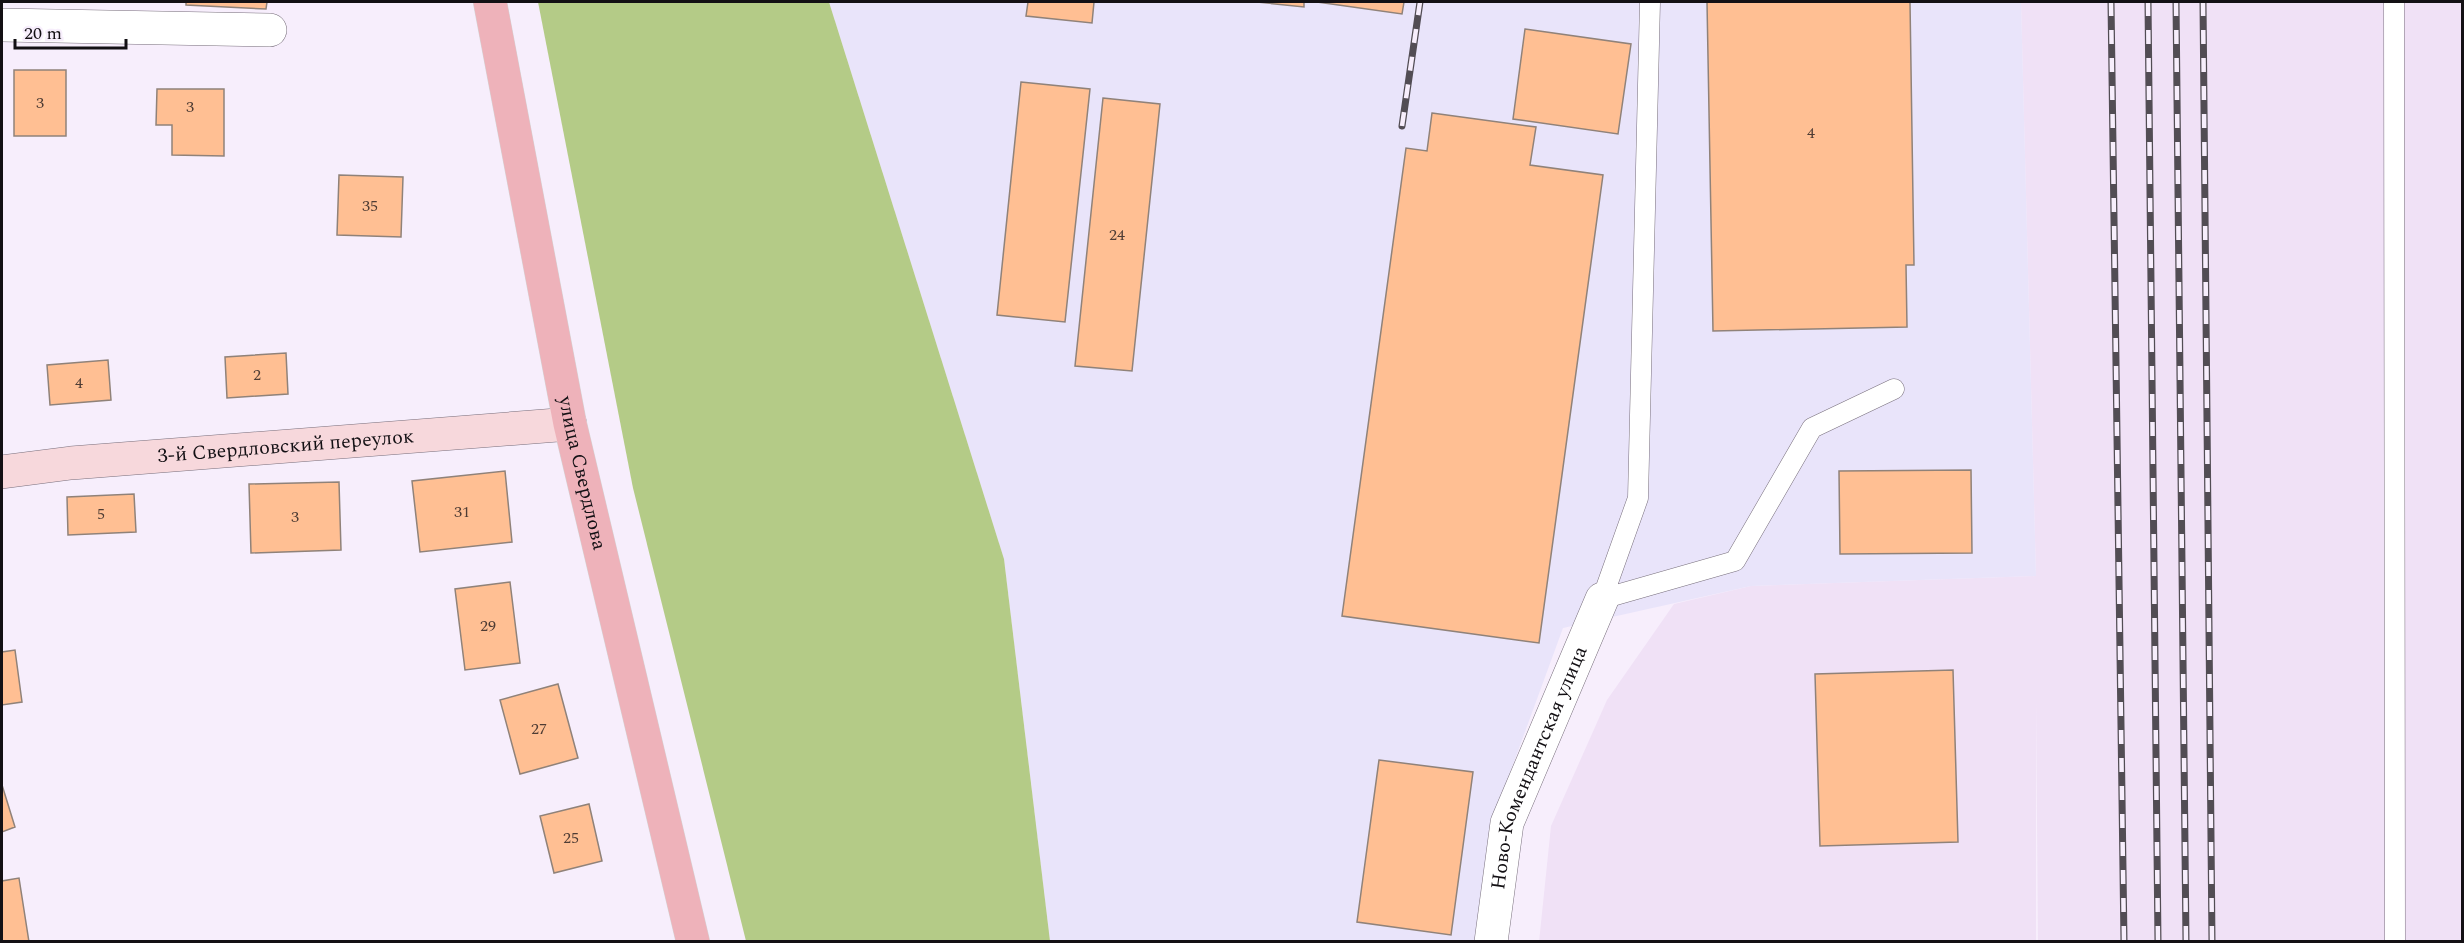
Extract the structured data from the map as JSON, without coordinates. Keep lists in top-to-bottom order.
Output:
{
  "streets": {
    "main road": ["3-й Свердловский переулок", "улица Свердлова"],
    "street": ["Ново-Комендантская улица"]
  },
  "crossings": [
    ["3-й Свердловский переулок", "улица Свердлова"]
  ],
  "house_numbers": [
    "3",
    "3",
    "4",
    "35",
    "24",
    "2",
    "4",
    "31",
    "5",
    "3",
    "29",
    "27",
    "25"
  ],
  "scale_bar": "20 m"
}
